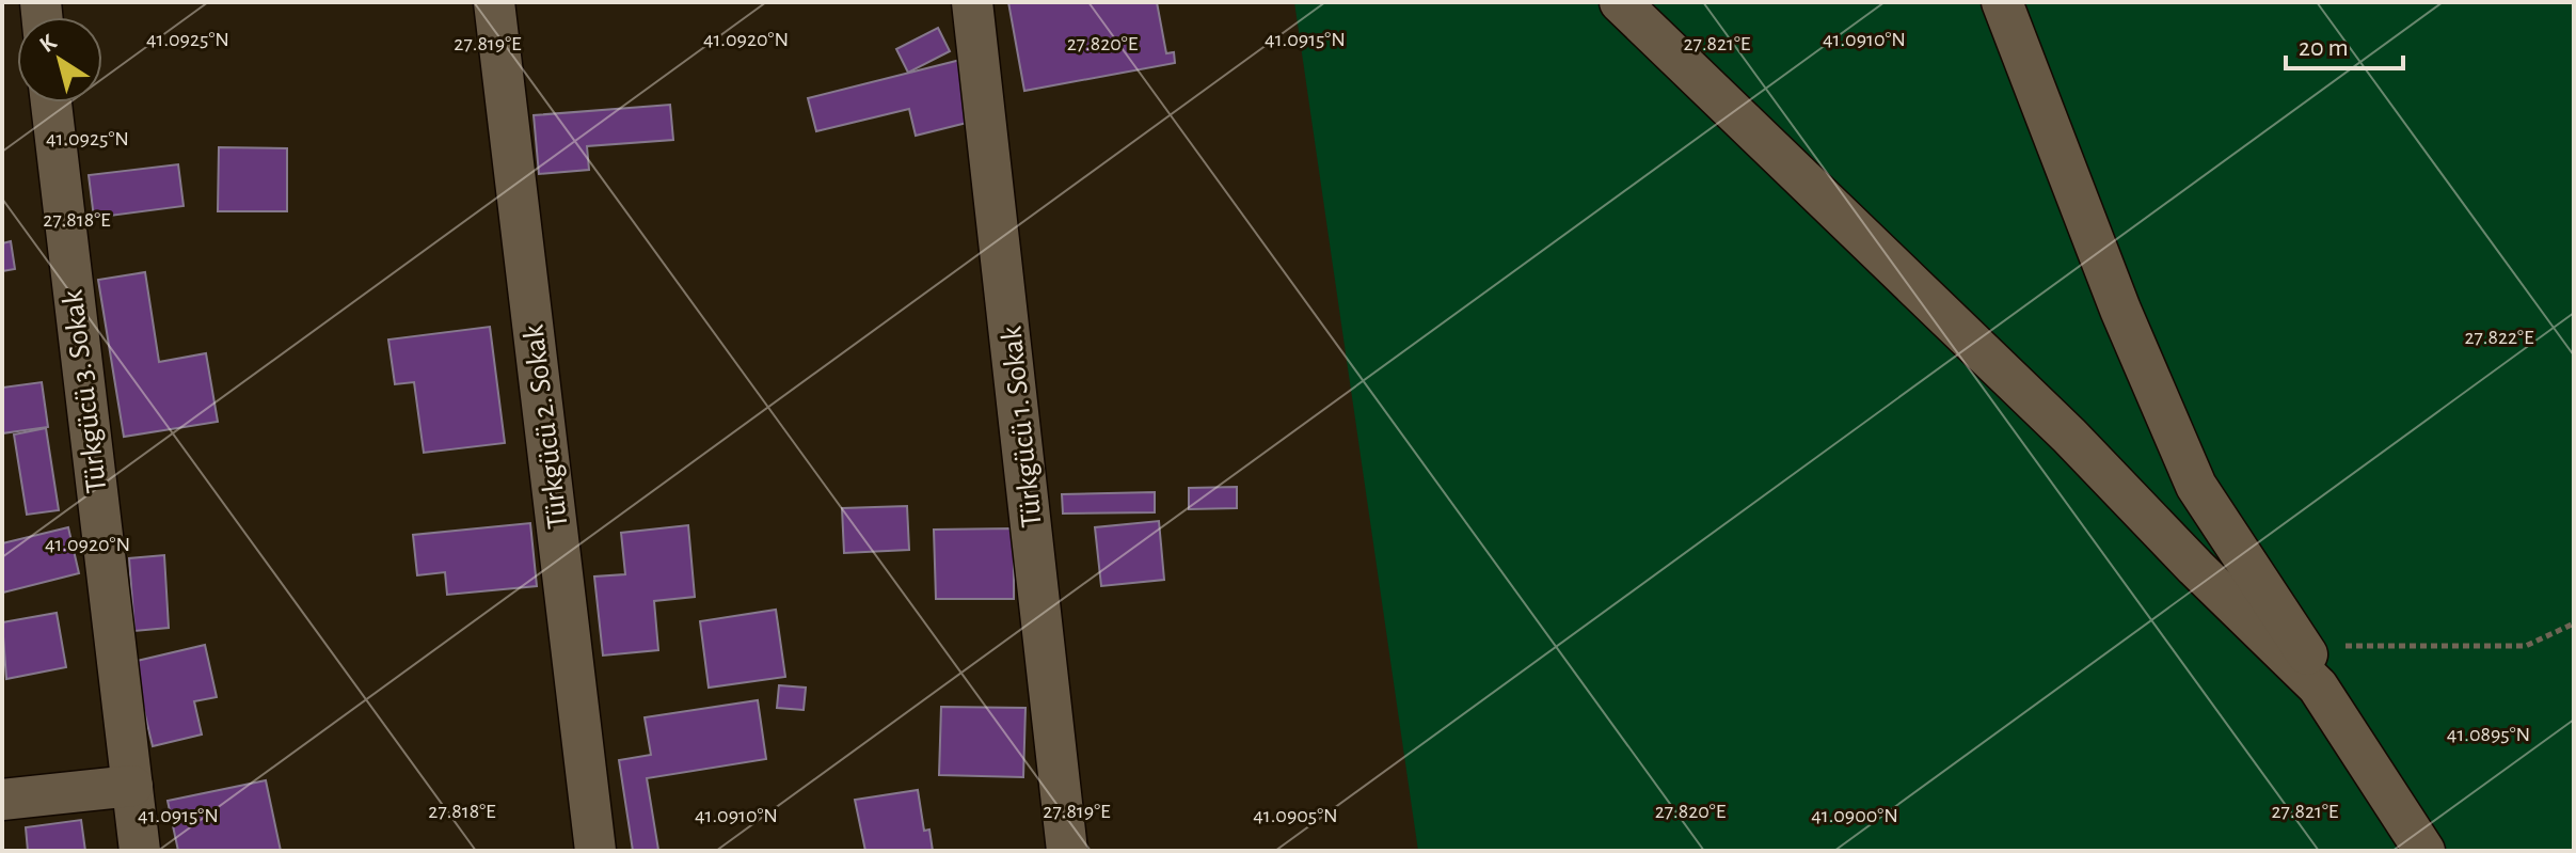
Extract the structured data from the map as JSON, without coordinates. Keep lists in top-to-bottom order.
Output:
{
  "streets": {
    "street": ["Türkgücü 3. Sokak", "Türkgücü 2. Sokak", "Türkgücü 1. Sokak"]
  },
  "scale_bar": "20 m",
  "north": "top left",
  "coordinates": [
    "41.0925°N",
    "41.0920°N",
    "41.0915°N",
    "41.0910°N",
    "27.819°E",
    "27.820°E",
    "27.821°E",
    "27.818°E",
    "27.822°E",
    "41.0895°N",
    "41.0905°N",
    "41.0900°N"
  ]
}
